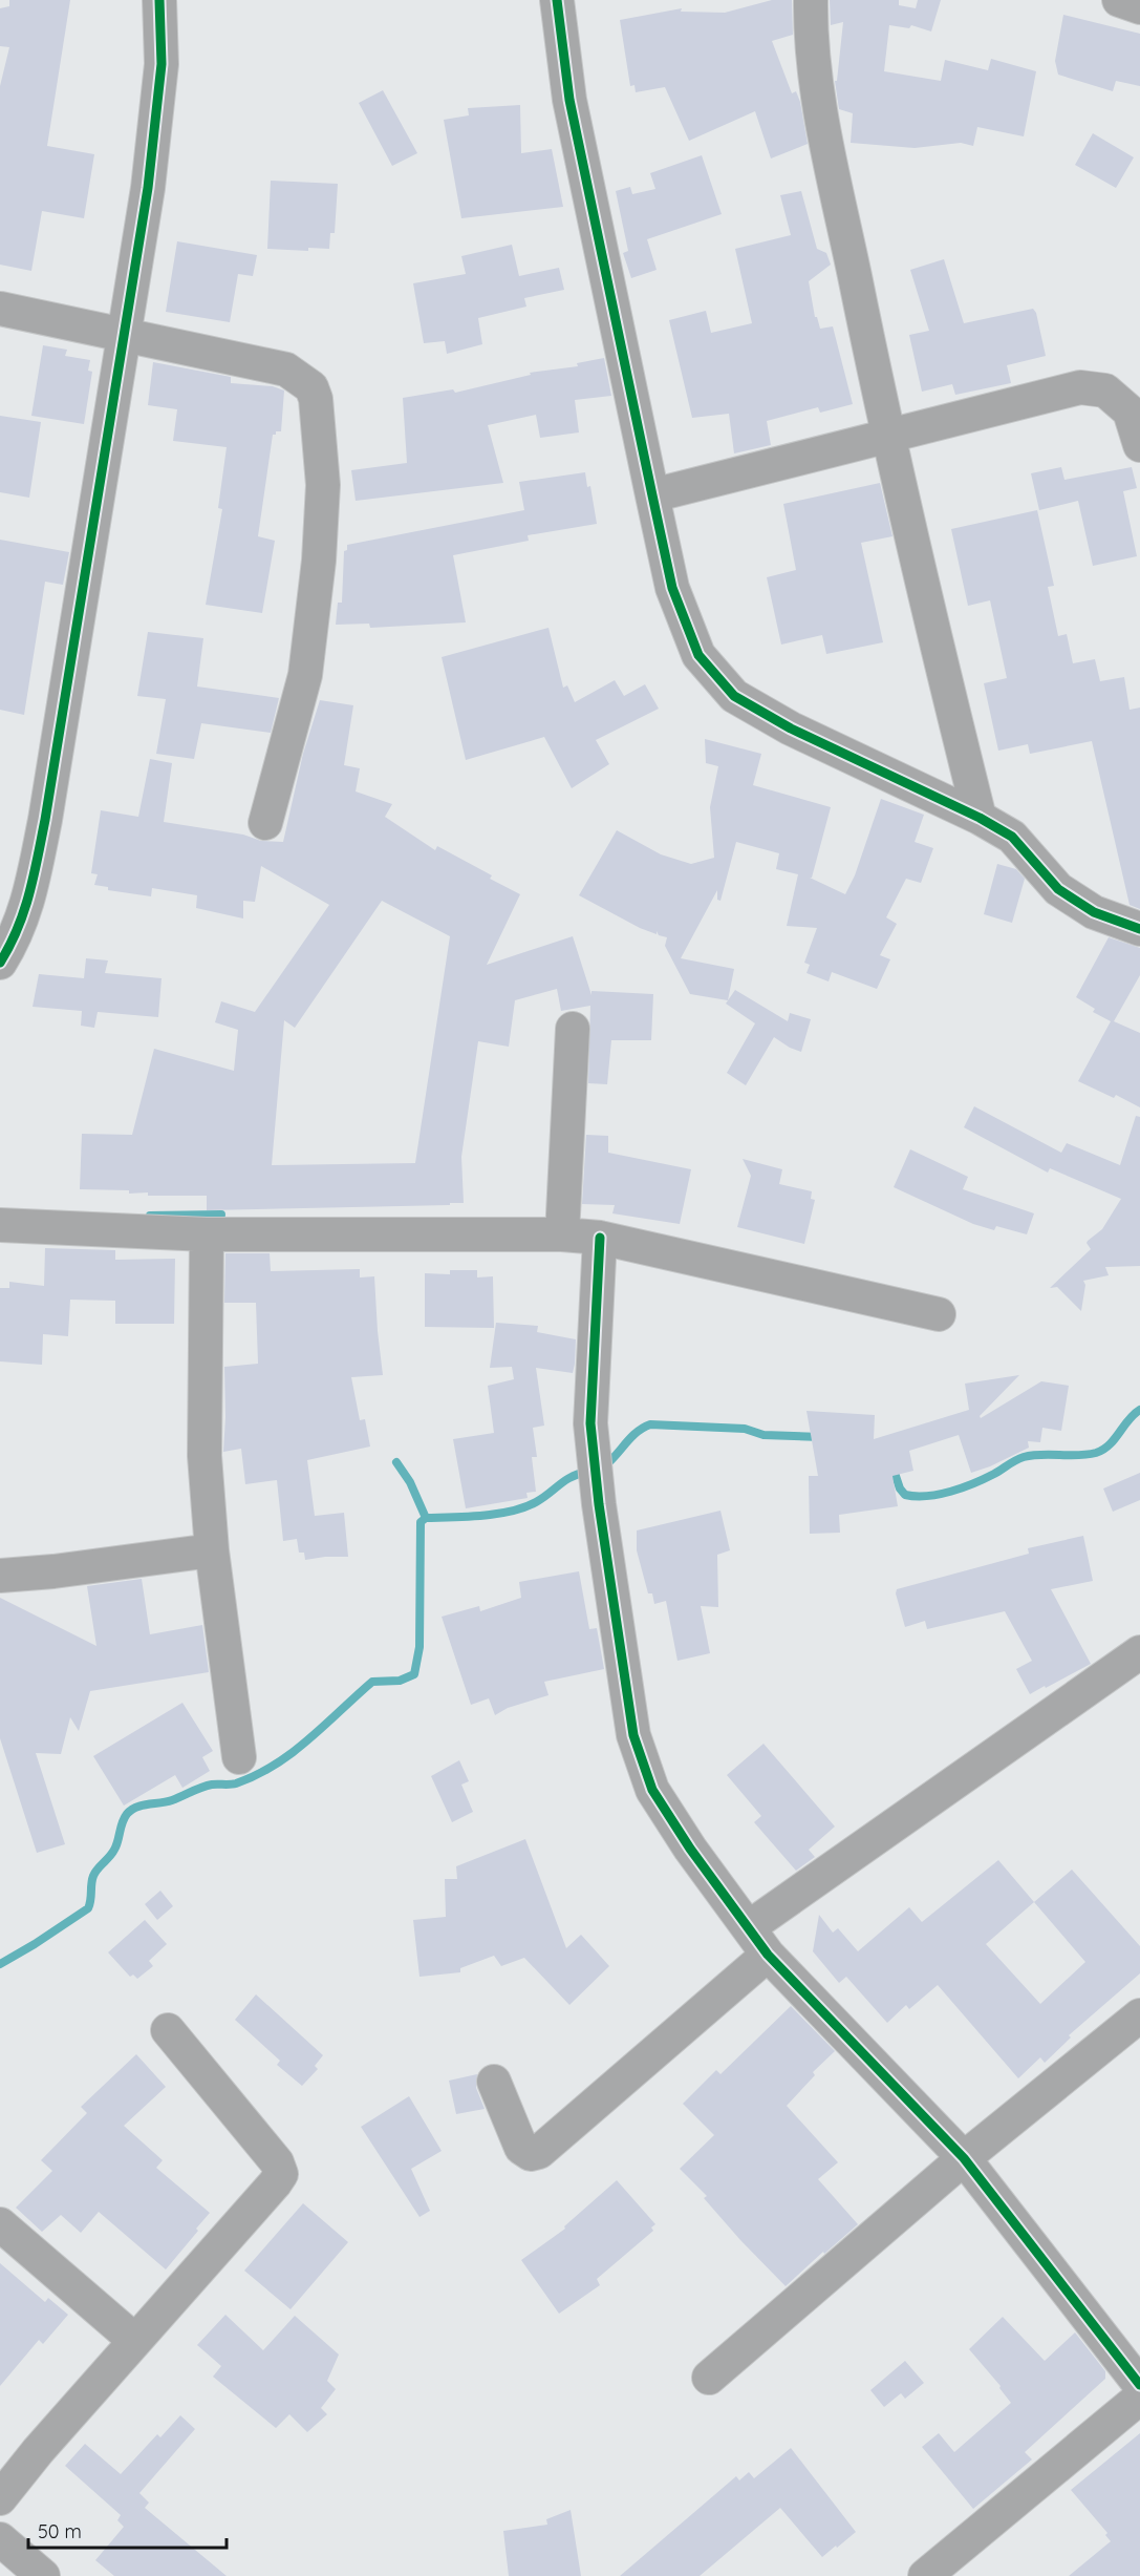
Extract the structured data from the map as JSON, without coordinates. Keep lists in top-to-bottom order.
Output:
{
  "scale_bar": "50 m"
}
